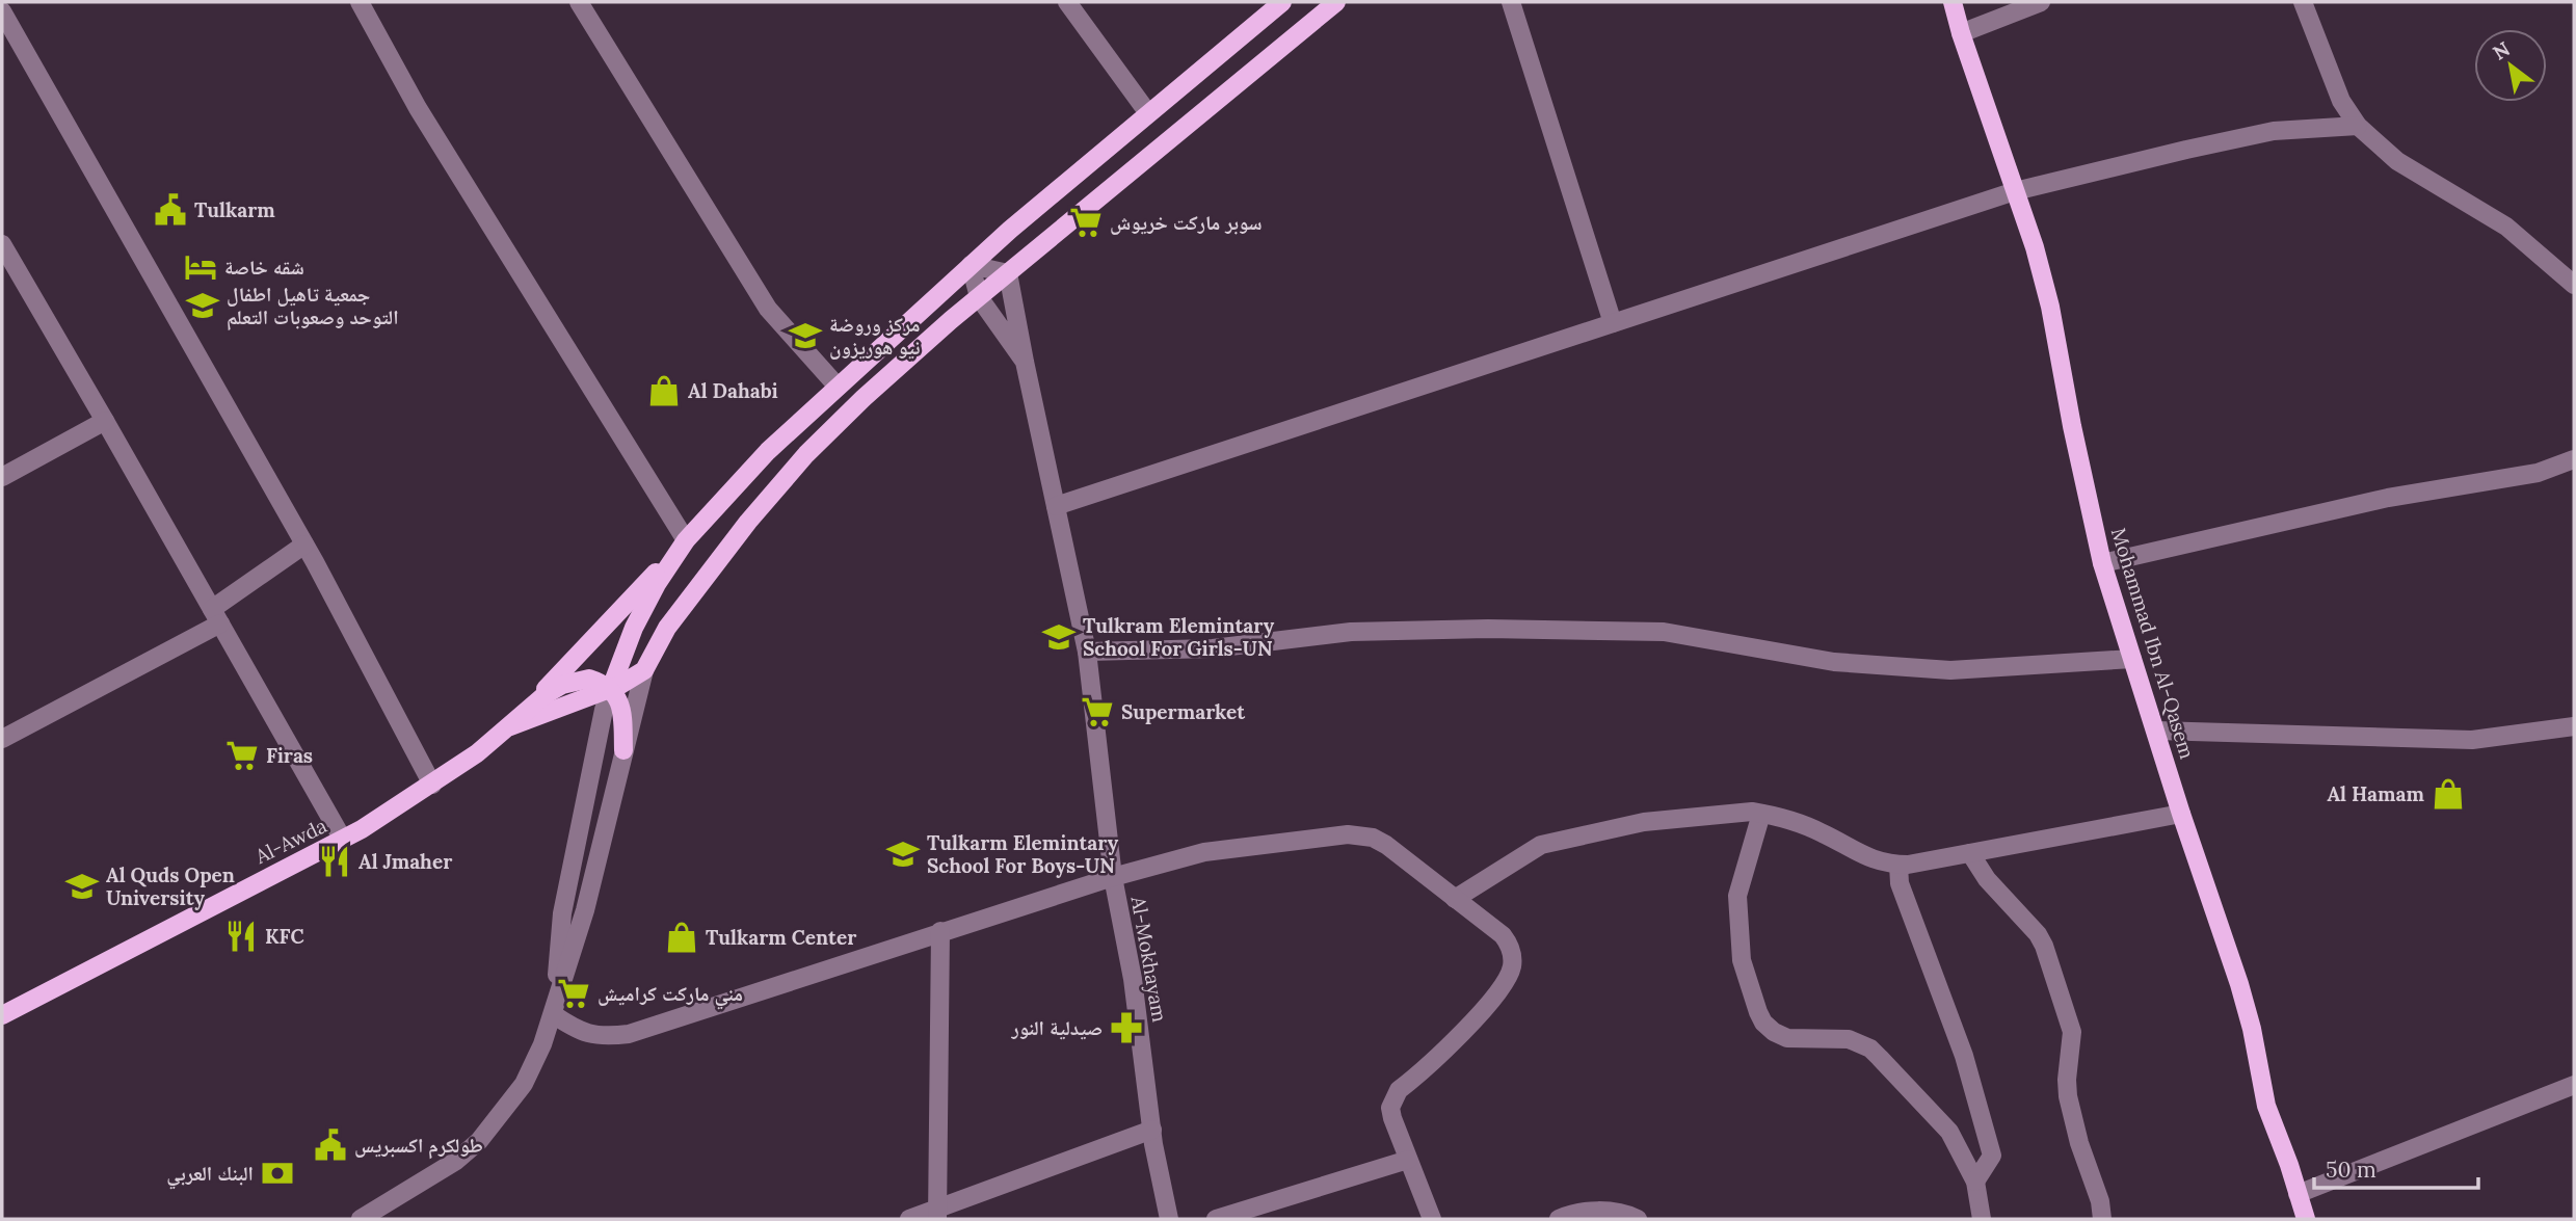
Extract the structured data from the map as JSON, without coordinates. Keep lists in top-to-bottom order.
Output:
{
  "streets": {
    "main road": ["Mohammad Ibn Al-Qasem", "Al-Awda"],
    "street": ["Al-Mokhayam"]
  },
  "places": {
    "public building": ["Tulkarm", "طولكرم اكسبريس"],
    "supermarket": [
      "سوبر ماركت خريوش",
      "Supermarket",
      "Firas",
      "مني ماركت كراميش"
    ],
    "hotel": ["شقه خاصة"],
    "school or university": [
      "جمعية تاهيل اطفال التوحد وصعوبات التعلم",
      "مركز وروضة نيو هوريزون",
      "Tulkram Elemintary School For Girls-UN",
      "Tulkarm Elemintary School For Boys-UN",
      "Al Quds Open University"
    ],
    "shop": ["Al Dahabi", "Al Hamam", "Tulkarm Center"],
    "restaurant": ["Al Jmaher", "KFC"],
    "pharmacy": ["صيدلية النور"],
    "bank": ["البنك العربي"]
  },
  "scale_bar": "50 m",
  "north": "top left"
}
